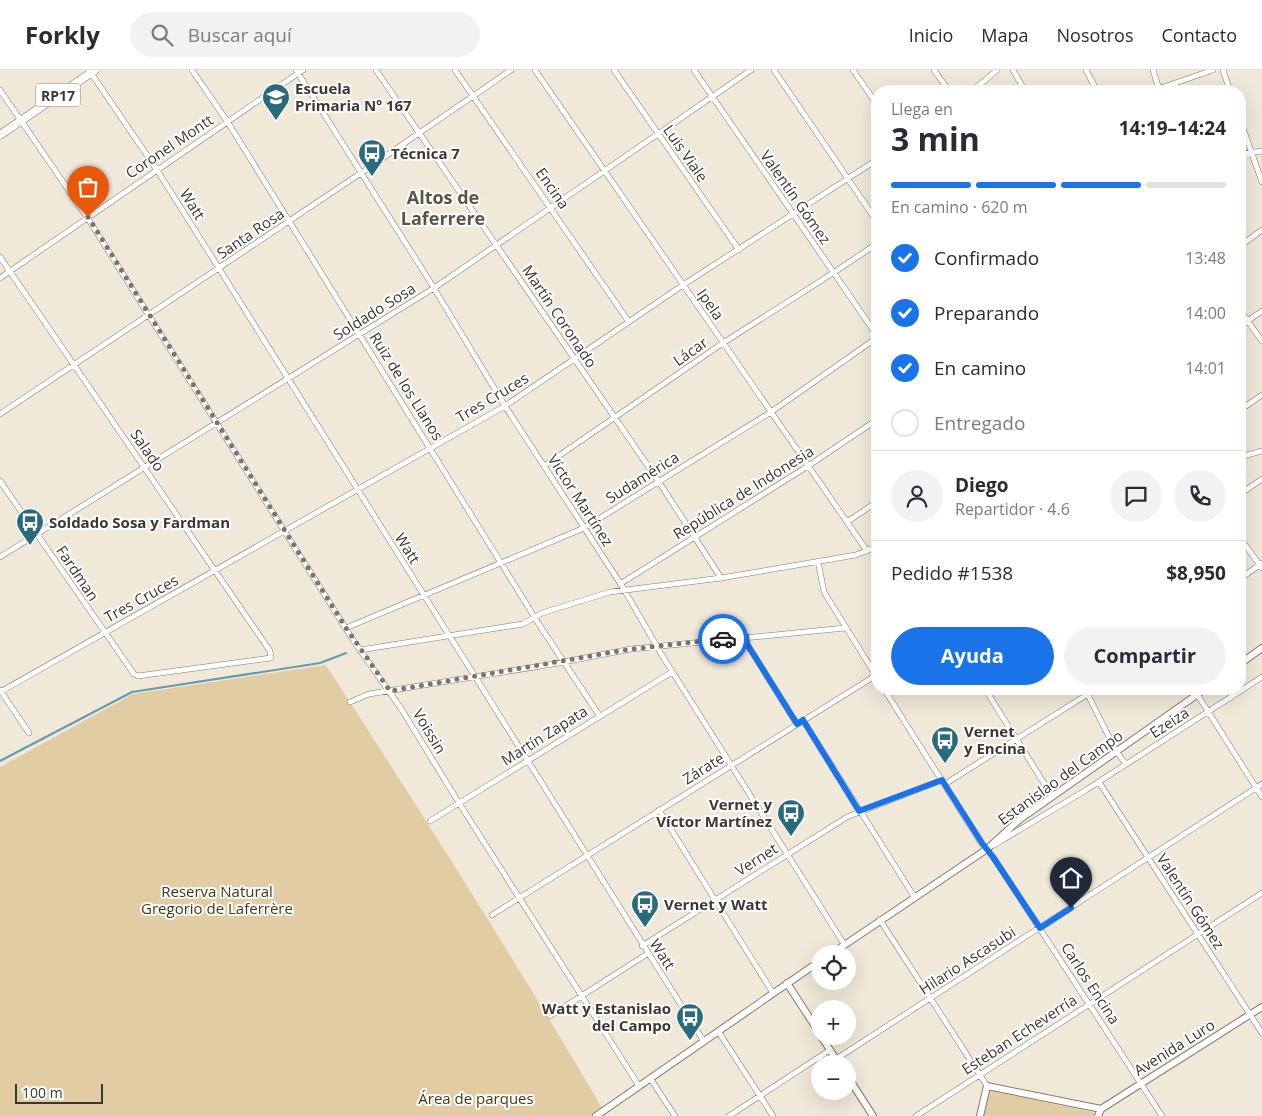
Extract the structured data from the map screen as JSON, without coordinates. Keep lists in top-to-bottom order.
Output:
{
  "streets": {
    "main road": ["RP17"],
    "street": [
      "Coronel Montt",
      "Luis Viale",
      "Encina",
      "Valentín Gómez",
      "Watt",
      "Santa Rosa",
      "Ipela",
      "Soldado Sosa",
      "Martín Coronado",
      "Lácar",
      "Ruiz de los Llanos",
      "Tres Cruces",
      "Salado",
      "Sudamérica",
      "República de Indonesia",
      "Víctor Martínez",
      "Fardman",
      "Ezeiza",
      "Voissin",
      "Martín Zapata",
      "Zárate",
      "Estanislao del Campo",
      "Vernet",
      "Hilario Ascasubi",
      "Carlos Encina",
      "Esteban Echeverría",
      "Avenida Luro"
    ]
  },
  "crossings": [
    ["RP17", "Watt"],
    ["RP17", "Voissin"],
    ["Coronel Montt", "Watt"],
    ["Coronel Montt", "Ruiz de los Llanos"],
    ["Coronel Montt", "Salado"],
    ["Coronel Montt", "Víctor Martínez"],
    ["Coronel Montt", "Voissin"],
    ["Luis Viale", "Soldado Sosa"],
    ["Luis Viale", "Tres Cruces"],
    ["Encina", "Santa Rosa"],
    ["Encina", "Soldado Sosa"],
    ["Encina", "Tres Cruces"],
    ["Valentín Gómez", "Soldado Sosa"],
    ["Valentín Gómez", "Lácar"],
    ["Valentín Gómez", "Tres Cruces"],
    ["Valentín Gómez", "Ezeiza"],
    ["Valentín Gómez", "Hilario Ascasubi"],
    ["Valentín Gómez", "Esteban Echeverría"],
    ["Valentín Gómez", "Avenida Luro"],
    ["Watt", "Santa Rosa"],
    ["Watt", "Soldado Sosa"],
    ["Watt", "Tres Cruces"],
    ["Watt", "Sudamérica"],
    ["Watt", "Martín Zapata"],
    ["Watt", "Zárate"],
    ["Watt", "Vernet"],
    ["Santa Rosa", "Martín Coronado"],
    ["Santa Rosa", "Ruiz de los Llanos"],
    ["Santa Rosa", "Salado"],
    ["Santa Rosa", "Víctor Martínez"],
    ["Santa Rosa", "Voissin"],
    ["Ipela", "Soldado Sosa"],
    ["Ipela", "Lácar"],
    ["Ipela", "Tres Cruces"],
    ["Ipela", "Sudamérica"],
    ["Ipela", "República de Indonesia"],
    ["Soldado Sosa", "Martín Coronado"],
    ["Soldado Sosa", "Ruiz de los Llanos"],
    ["Soldado Sosa", "Salado"],
    ["Soldado Sosa", "Víctor Martínez"],
    ["Soldado Sosa", "Fardman"],
    ["Soldado Sosa", "Voissin"],
    ["Martín Coronado", "Lácar"],
    ["Martín Coronado", "Tres Cruces"],
    ["Martín Coronado", "Sudamérica"],
    ["Martín Coronado", "República de Indonesia"],
    ["Lácar", "Víctor Martínez"],
    ["Ruiz de los Llanos", "Tres Cruces"],
    ["Ruiz de los Llanos", "Sudamérica"],
    ["Ruiz de los Llanos", "Martín Zapata"],
    ["Tres Cruces", "Salado"],
    ["Tres Cruces", "Víctor Martínez"],
    ["Tres Cruces", "Fardman"],
    ["Tres Cruces", "Voissin"],
    ["Salado", "Fardman"],
    ["Sudamérica", "Víctor Martínez"],
    ["Sudamérica", "Voissin"],
    ["República de Indonesia", "Víctor Martínez"],
    ["Víctor Martínez", "Martín Zapata"],
    ["Víctor Martínez", "Zárate"],
    ["Víctor Martínez", "Estanislao del Campo"],
    ["Víctor Martínez", "Vernet"],
    ["Ezeiza", "Estanislao del Campo"],
    ["Ezeiza", "Carlos Encina"],
    ["Voissin", "Martín Zapata"],
    ["Voissin", "Zárate"],
    ["Estanislao del Campo", "Carlos Encina"],
    ["Vernet", "Carlos Encina"],
    ["Hilario Ascasubi", "Carlos Encina"],
    ["Carlos Encina", "Esteban Echeverría"],
    ["Carlos Encina", "Avenida Luro"]
  ],
  "districts": ["Altos de Laferrere"],
  "parks": ["Reserva Natural Gregorio de Laferrère", "Área de parques"],
  "places": {
    "school or university": ["Escuela Primaria Nº 167"],
    "bus stop": [
      "Técnica 7",
      "Soldado Sosa y Fardman",
      "Vernet y Encina",
      "Vernet y Víctor Martínez",
      "Vernet y Watt",
      "Watt y Estanislao del Campo"
    ]
  },
  "scale_bar": "100 m",
  "page": {
    "header": "Forkly",
    "search": "Buscar aquí",
    "nav": [
      "Inicio",
      "Mapa",
      "Nosotros",
      "Contacto"
    ],
    "heading": ["3 min", "Llega en", "14:19–14:24"],
    "panel": [
      "Diego",
      "Repartidor · 4.6",
      "Pedido #1538",
      "$8,950"
    ],
    "bar": "En camino · 620 m",
    "list": [
      ["Confirmado", "13:48"],
      ["Preparando", "14:00"],
      ["En camino", "14:01"],
      "Entregado"
    ],
    "buttons": ["Ayuda", "Compartir"],
    "map_buttons": ["+", "−"],
    "scale": "100 m"
  }
}
